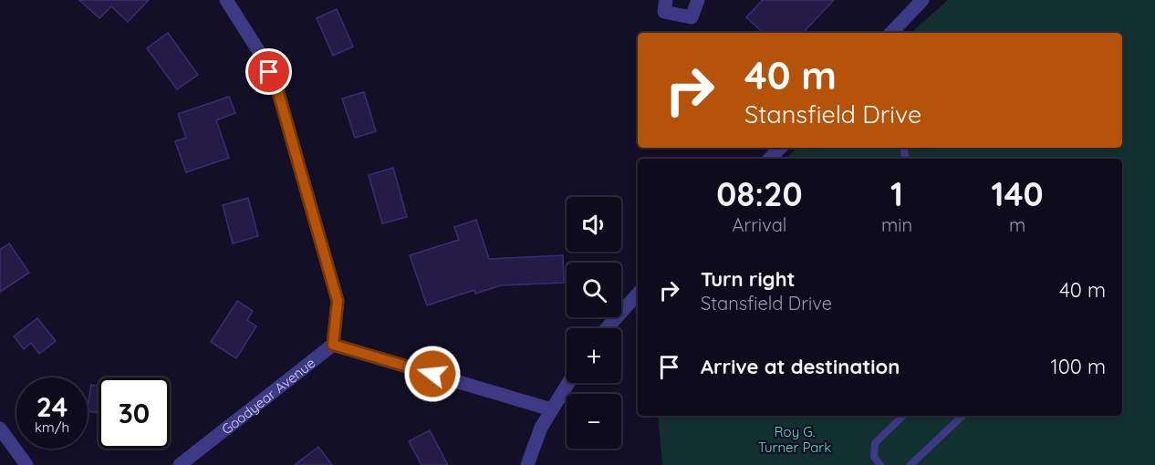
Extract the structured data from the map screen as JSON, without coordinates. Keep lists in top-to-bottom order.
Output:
{
  "streets": {
    "street": ["Goodyear Avenue"]
  },
  "parks": ["Roy G. Turner Park"],
  "page": {
    "turn": ["40 m", "Stansfield Drive"],
    "eta": [
      "08:20",
      "Arrival",
      "1",
      "min",
      "140",
      "m"
    ],
    "map_buttons": ["+", "−"],
    "list": [
      {
        "name": "Turn right",
        "note": "Stansfield Drive",
        "value": "40 m"
      },
      {
        "name": "Arrive at destination",
        "value": "100 m"
      }
    ],
    "speed": "24 km/h",
    "limit": "30"
  }
}
